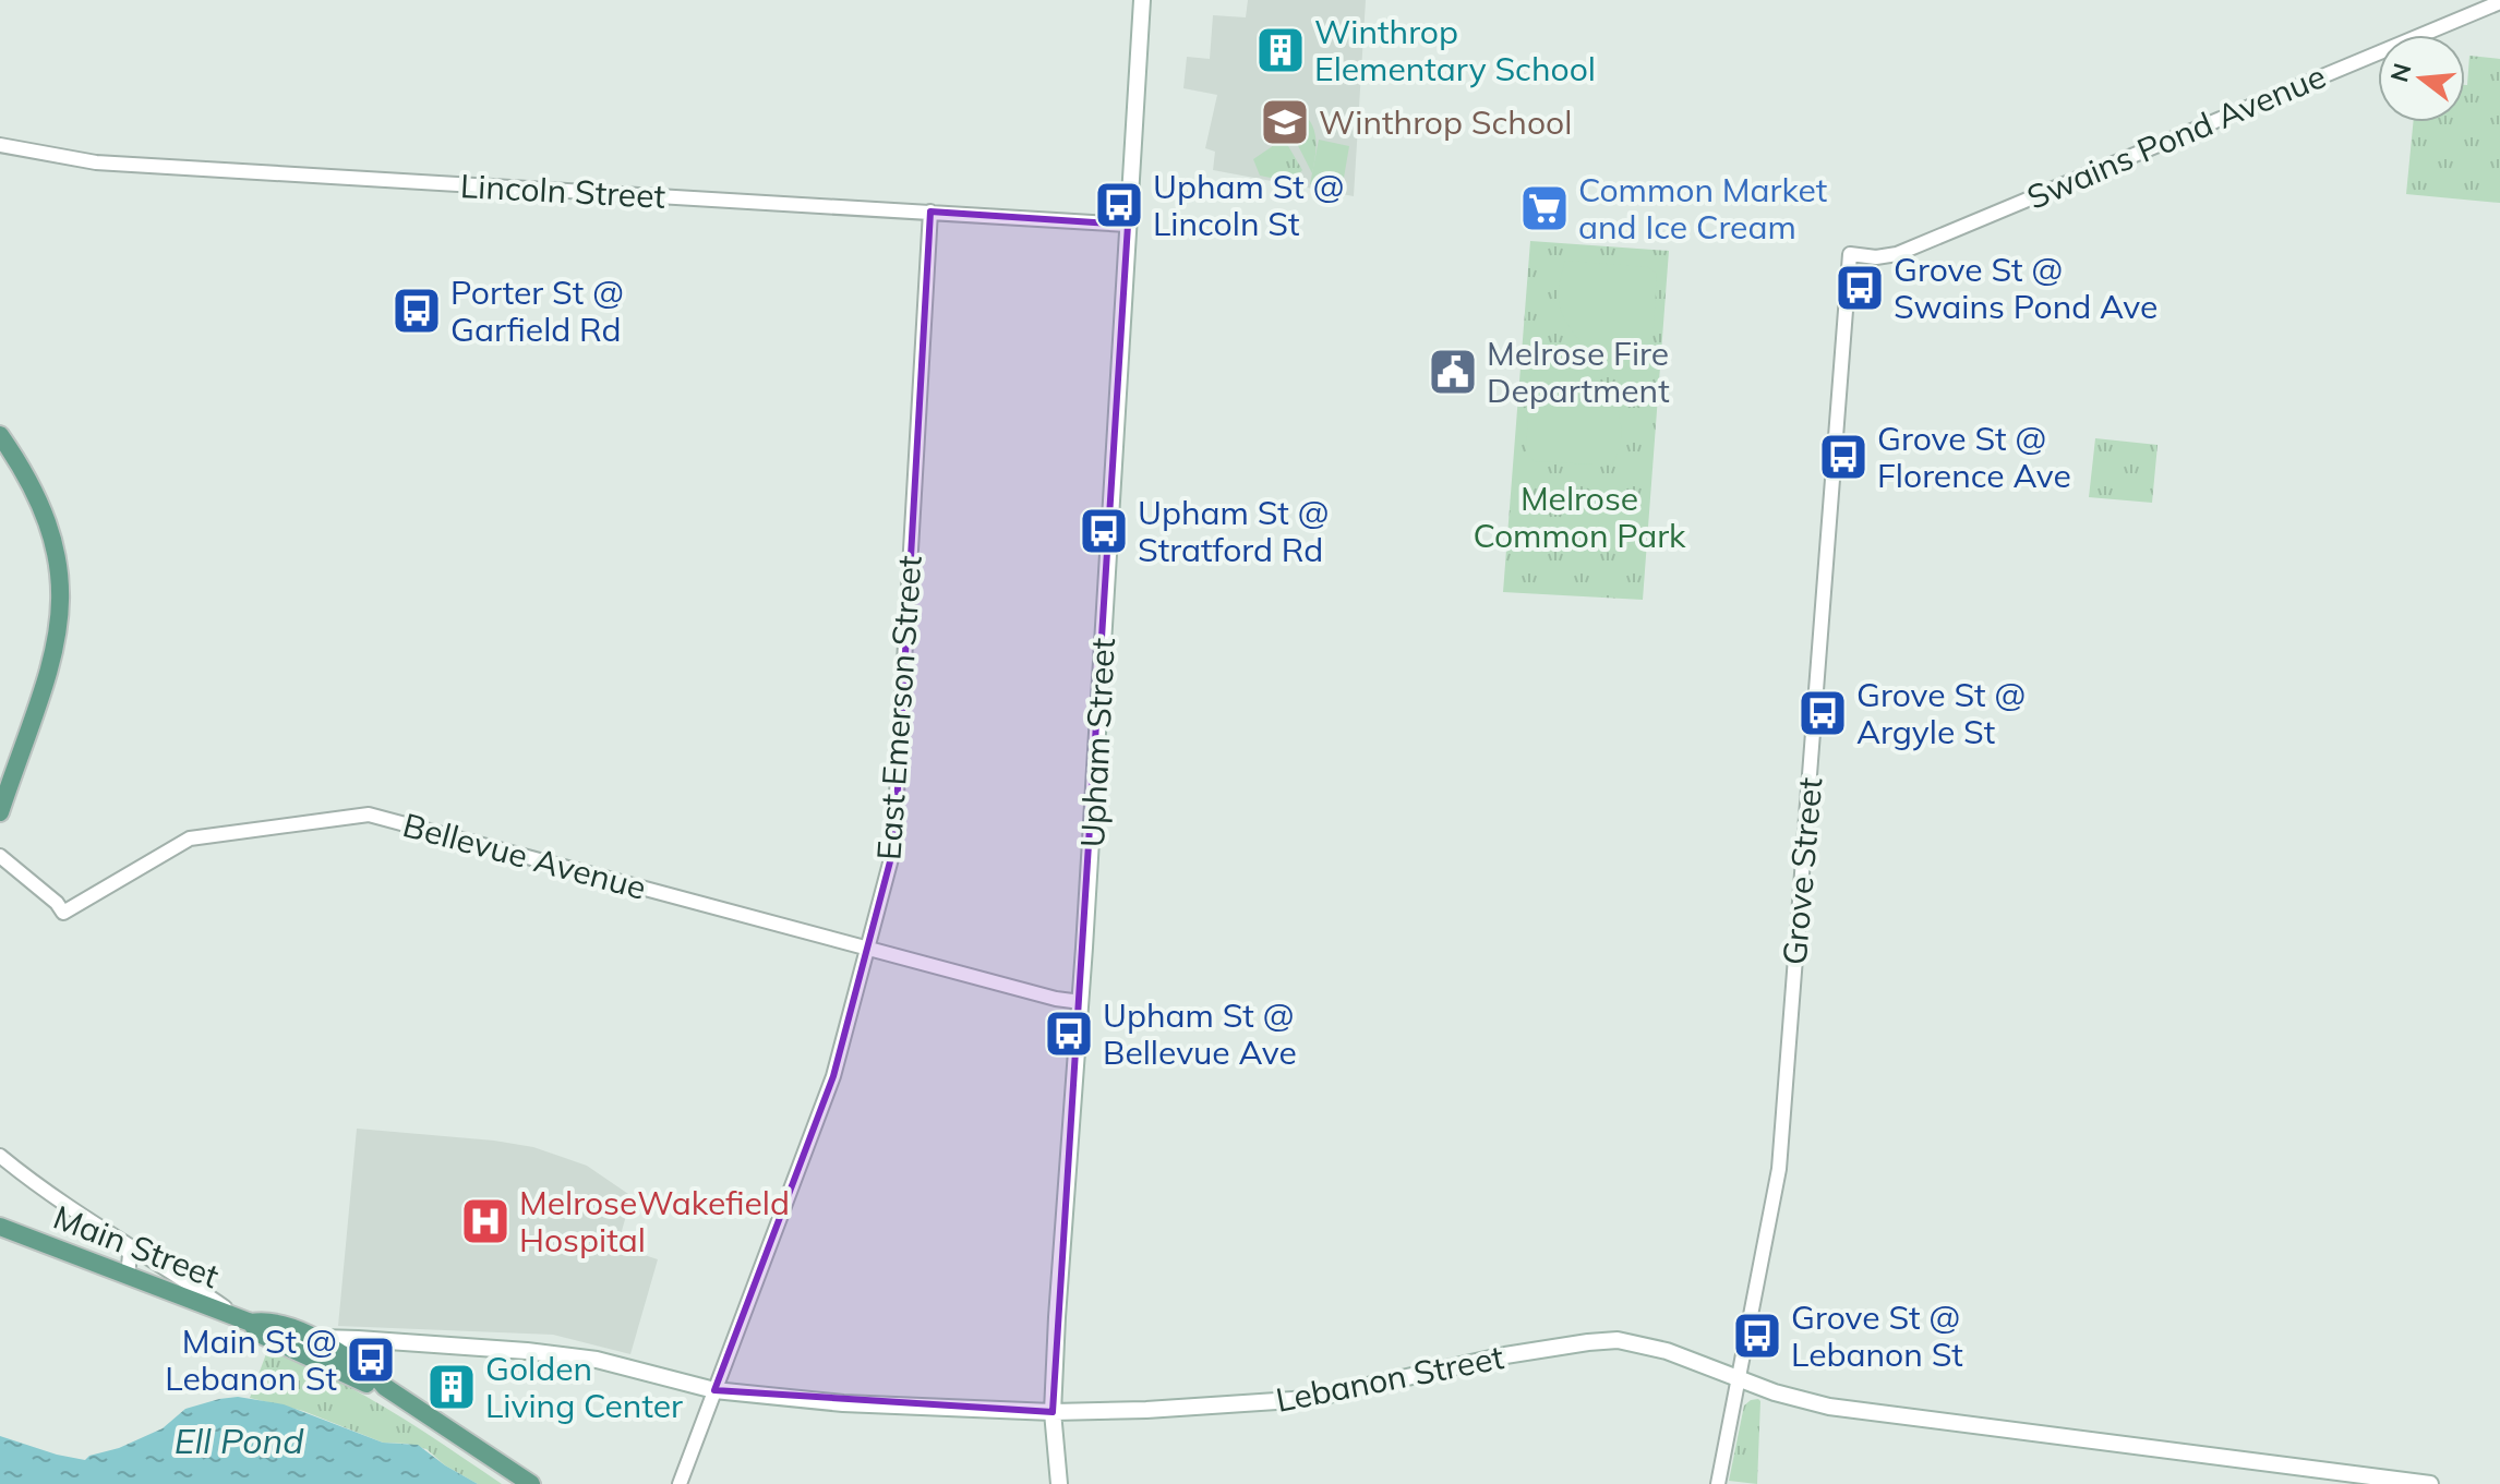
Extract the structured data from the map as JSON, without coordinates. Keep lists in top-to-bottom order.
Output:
{
  "streets": {
    "main road": ["Upham Street", "Main Street", "Lebanon Street"],
    "street": [
      "Swains Pond Avenue",
      "Lincoln Street",
      "East Emerson Street",
      "Bellevue Avenue",
      "Grove Street"
    ]
  },
  "crossings": [
    ["Swains Pond Avenue", "Grove Street"],
    ["Lincoln Street", "East Emerson Street"],
    ["Lincoln Street", "Upham Street"],
    ["East Emerson Street", "Bellevue Avenue"],
    ["East Emerson Street", "Lebanon Street"],
    ["Upham Street", "Bellevue Avenue"],
    ["Upham Street", "Lebanon Street"],
    ["Grove Street", "Lebanon Street"],
    ["Main Street", "Lebanon Street"]
  ],
  "water": ["Ell Pond"],
  "parks": ["Melrose Common Park"],
  "places": {
    "building": ["Winthrop Elementary School", "Golden Living Center"],
    "school or university": ["Winthrop School"],
    "bus stop": [
      "Upham St @ Lincoln St",
      "Grove St @ Swains Pond Ave",
      "Porter St @ Garfield Rd",
      "Grove St @ Florence Ave",
      "Upham St @ Stratford Rd",
      "Grove St @ Argyle St",
      "Upham St @ Bellevue Ave",
      "Grove St @ Lebanon St",
      "Main St @ Lebanon St"
    ],
    "supermarket": ["Common Market and Ice Cream"],
    "public building": ["Melrose Fire Department"],
    "hospital": ["MelroseWakefield Hospital"]
  },
  "north": "left"
}
